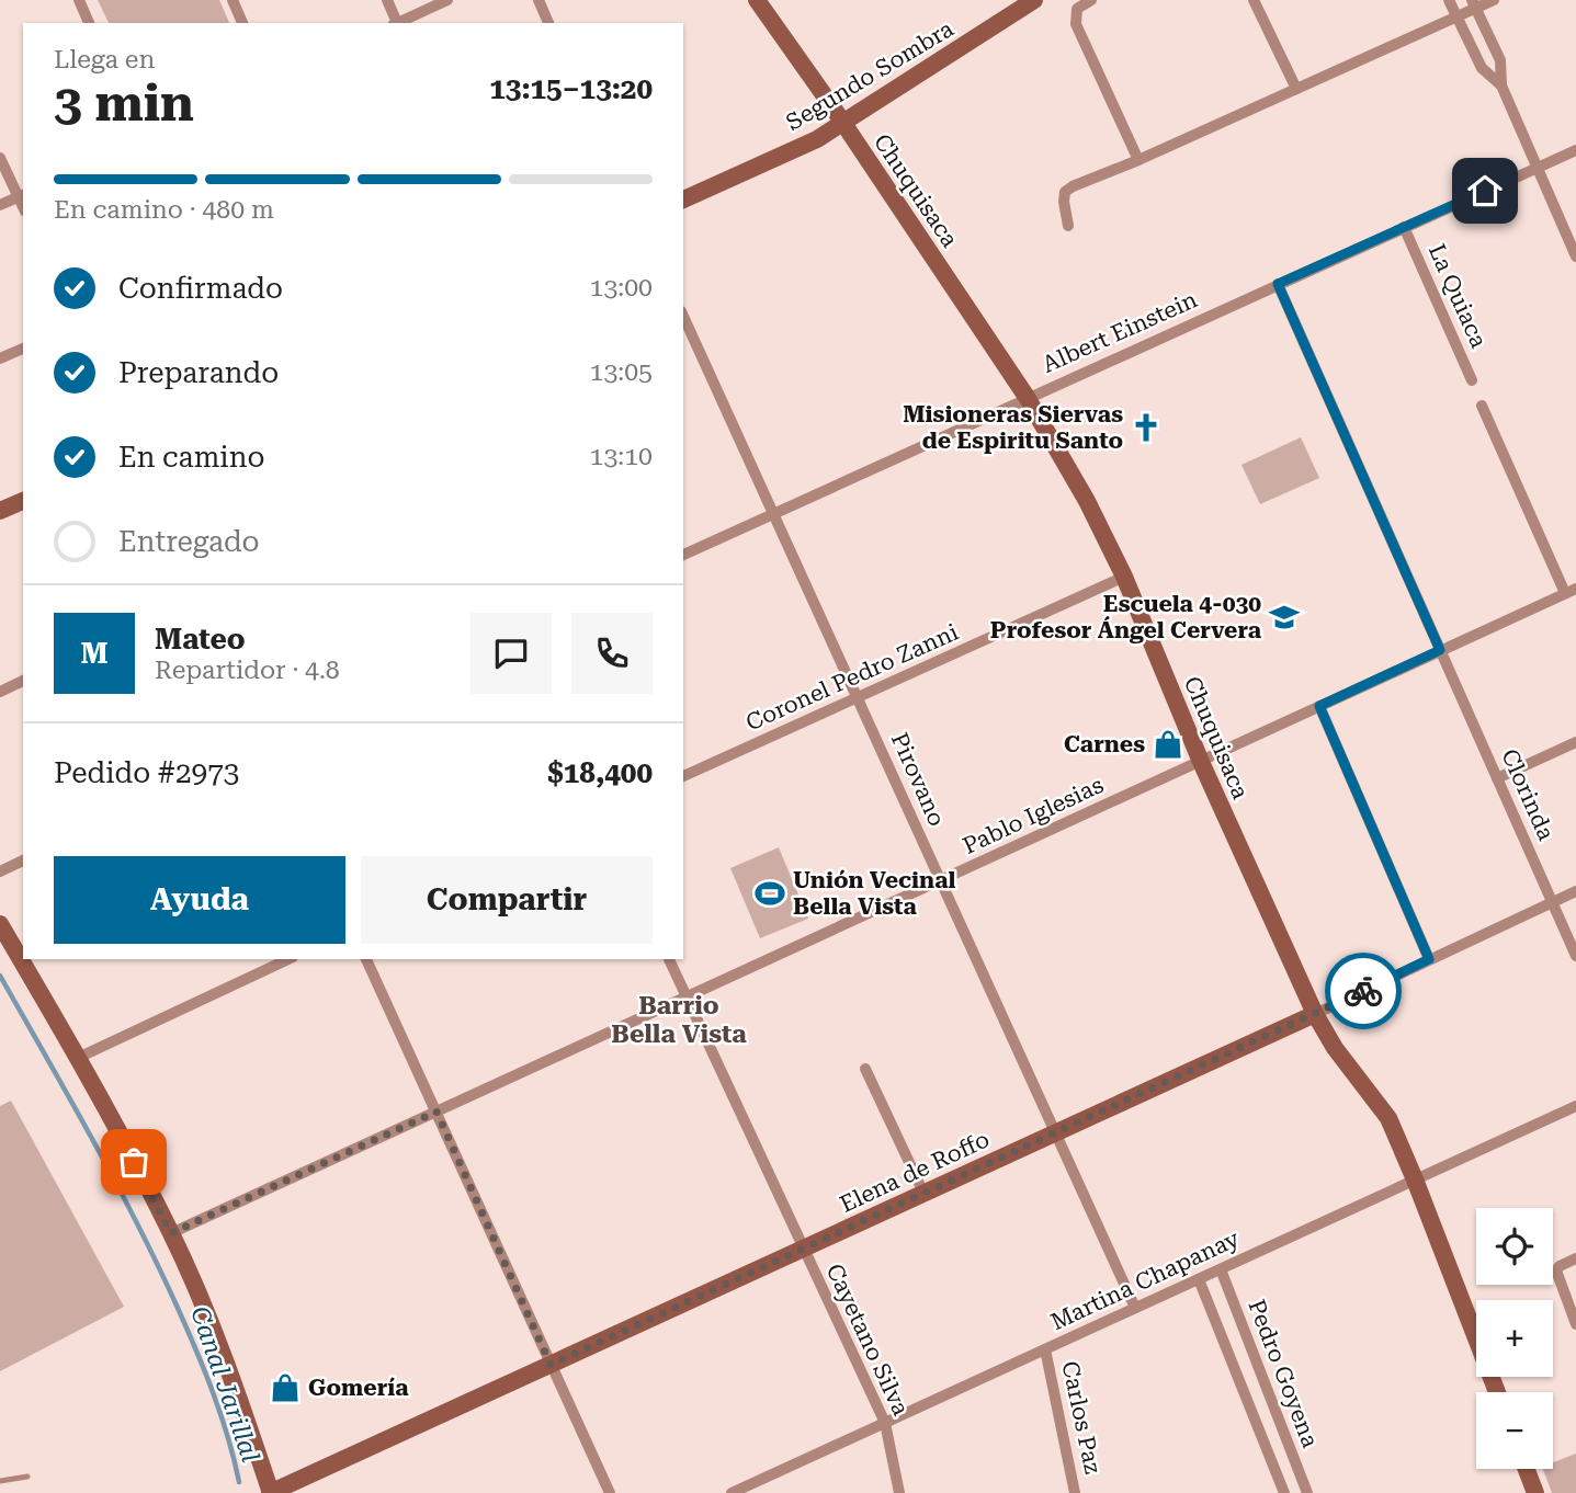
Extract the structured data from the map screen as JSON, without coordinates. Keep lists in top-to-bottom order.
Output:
{
  "streets": {
    "street": [
      "Segundo Sombra",
      "Chuquisaca",
      "La Quiaca",
      "Albert Einstein",
      "Coronel Pedro Zanni",
      "Pirovano",
      "Clorinda",
      "Pablo Iglesias",
      "Elena de Roffo",
      "Martina Chapanay",
      "Cayetano Silva",
      "Pedro Goyena",
      "Carlos Paz"
    ]
  },
  "crossings": [
    ["Segundo Sombra", "Chuquisaca"],
    ["Chuquisaca", "Albert Einstein"],
    ["Chuquisaca", "Coronel Pedro Zanni"],
    ["Chuquisaca", "Pablo Iglesias"],
    ["Chuquisaca", "Elena de Roffo"],
    ["Chuquisaca", "Martina Chapanay"],
    ["La Quiaca", "Albert Einstein"],
    ["Albert Einstein", "Pirovano"],
    ["Albert Einstein", "Clorinda"],
    ["Coronel Pedro Zanni", "Pirovano"],
    ["Pirovano", "Pablo Iglesias"],
    ["Pirovano", "Elena de Roffo"],
    ["Pirovano", "Martina Chapanay"],
    ["Clorinda", "Pablo Iglesias"],
    ["Clorinda", "Elena de Roffo"],
    ["Pablo Iglesias", "Cayetano Silva"],
    ["Elena de Roffo", "Cayetano Silva"],
    ["Martina Chapanay", "Cayetano Silva"],
    ["Martina Chapanay", "Pedro Goyena"],
    ["Martina Chapanay", "Carlos Paz"]
  ],
  "districts": ["Barrio Bella Vista"],
  "water": ["Canal Jarillal"],
  "places": {
    "church": ["Misioneras Siervas de Espiritu Santo"],
    "school or university": ["Escuela 4-030 Profesor Ángel Cervera"],
    "shop": ["Carnes", "Gomería"],
    "sports": ["Unión Vecinal Bella Vista"]
  },
  "page": {
    "heading": ["3 min", "Llega en", "13:15–13:20"],
    "panel": [
      "Mateo",
      "Repartidor · 4.8",
      "Pedido #2973",
      "$18,400"
    ],
    "bar": "En camino · 480 m",
    "list": [
      ["Confirmado", "13:00"],
      ["Preparando", "13:05"],
      ["En camino", "13:10"],
      "Entregado"
    ],
    "round": "M",
    "buttons": ["Ayuda", "Compartir"],
    "map_buttons": ["+", "−"]
  }
}
